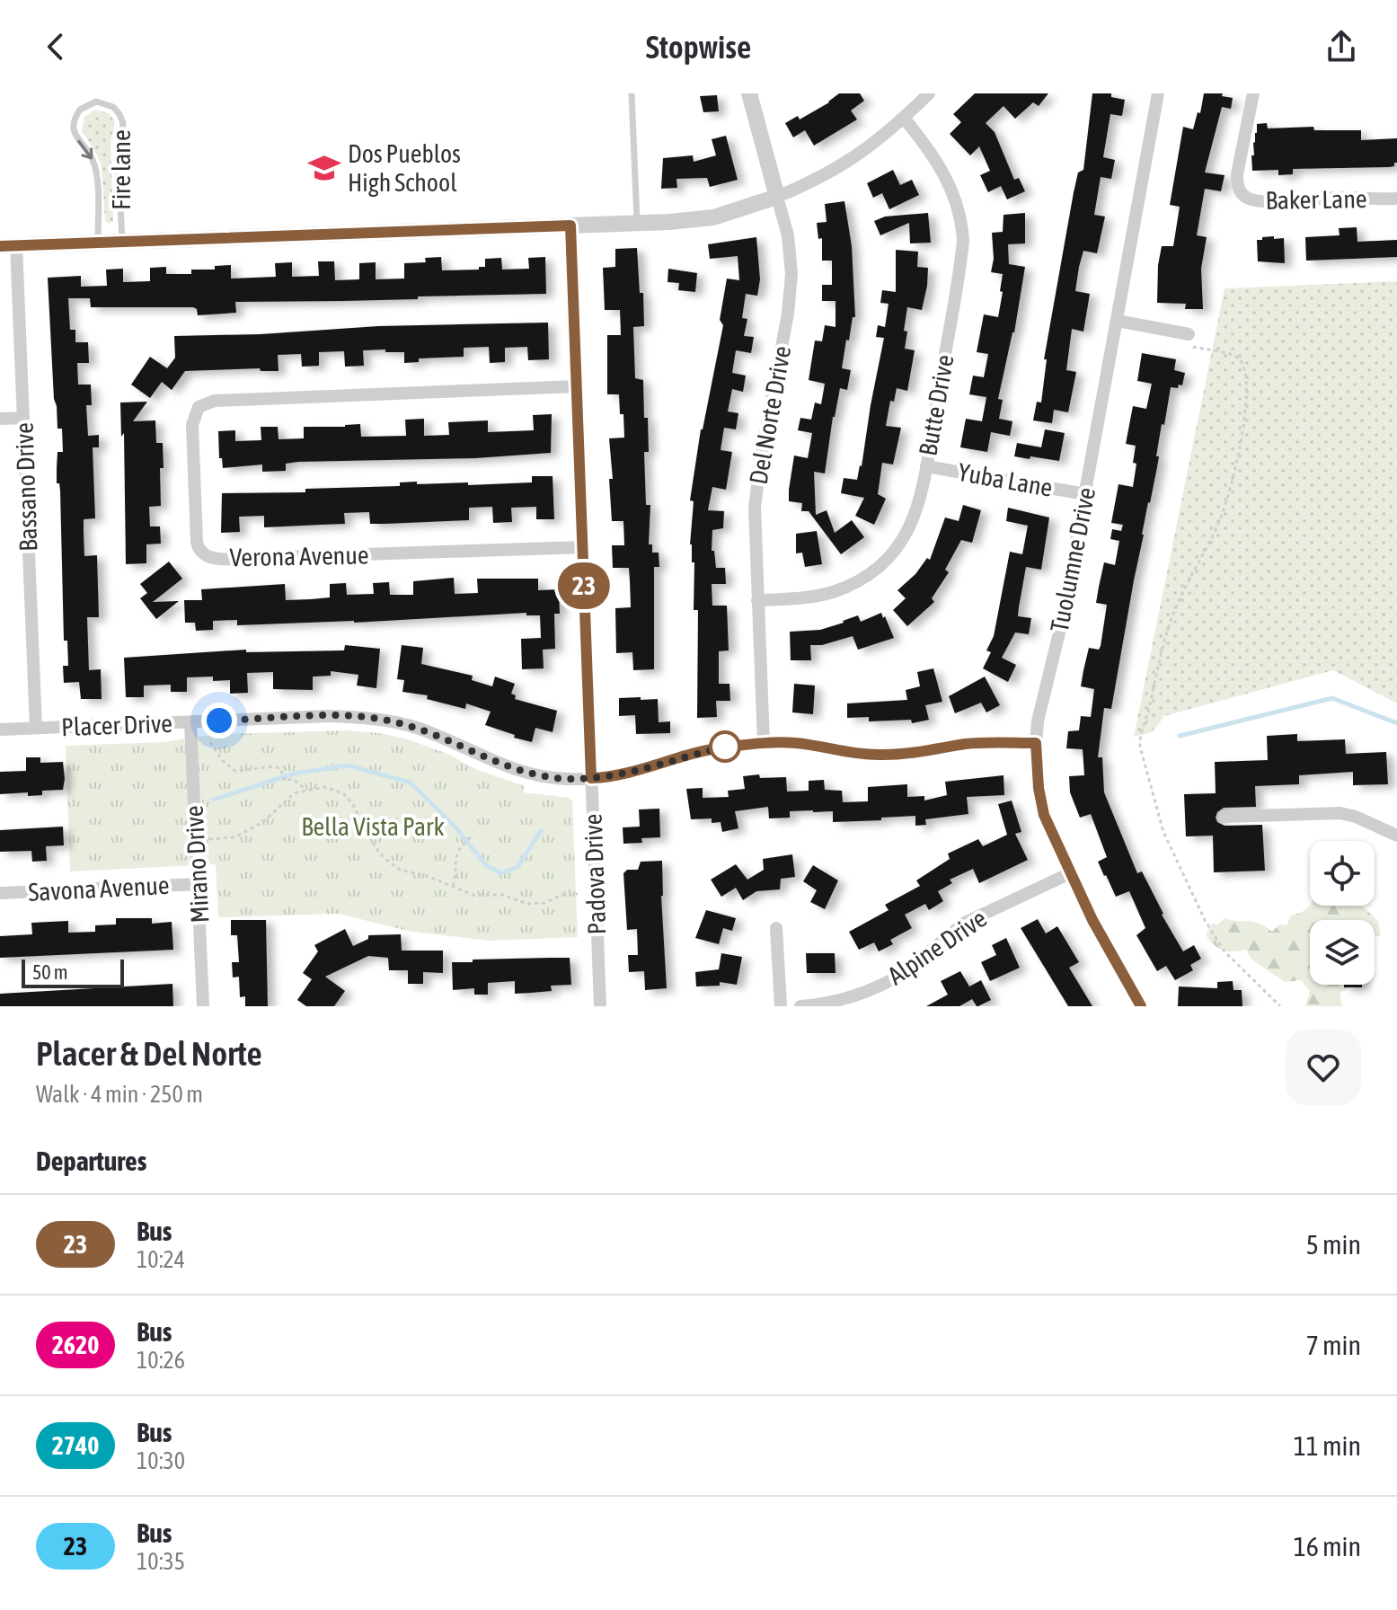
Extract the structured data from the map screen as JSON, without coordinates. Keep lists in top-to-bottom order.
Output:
{
  "streets": {
    "street": [
      "Baker Lane",
      "Butte Drive",
      "Del Norte Drive",
      "Yuba Lane",
      "Bassano Drive",
      "Verona Avenue",
      "Tuolumne Drive",
      "Placer Drive",
      "Mirano Drive",
      "Padova Drive",
      "Savona Avenue",
      "Alpine Drive"
    ],
    "lane": ["Fire lane"]
  },
  "crossings": [
    ["Butte Drive", "Del Norte Drive"],
    ["Butte Drive", "Yuba Lane"],
    ["Del Norte Drive", "Placer Drive"],
    ["Yuba Lane", "Tuolumne Drive"],
    ["Bassano Drive", "Placer Drive"],
    ["Verona Avenue", "Padova Drive"],
    ["Tuolumne Drive", "Placer Drive"],
    ["Tuolumne Drive", "Alpine Drive"],
    ["Placer Drive", "Mirano Drive"],
    ["Placer Drive", "Padova Drive"],
    ["Mirano Drive", "Savona Avenue"]
  ],
  "parks": ["Bella Vista Park"],
  "places": {
    "school or university": ["Dos Pueblos High School"]
  },
  "lines": ["bus line 23"],
  "scale_bar": "50 m",
  "page": {
    "header": "Stopwise",
    "on_map": "23",
    "scale": "50 m",
    "heading": [
      ["Placer & Del Norte", "Walk · 4 min · 250 m"],
      "Departures"
    ],
    "list": [
      {
        "mark": "23",
        "name": "Bus",
        "note": "10:24",
        "value": "5 min"
      },
      {
        "mark": "2620",
        "name": "Bus",
        "note": "10:26",
        "value": "7 min"
      },
      {
        "mark": "2740",
        "name": "Bus",
        "note": "10:30",
        "value": "11 min"
      },
      {
        "mark": "23",
        "name": "Bus",
        "note": "10:35",
        "value": "16 min"
      }
    ]
  }
}
